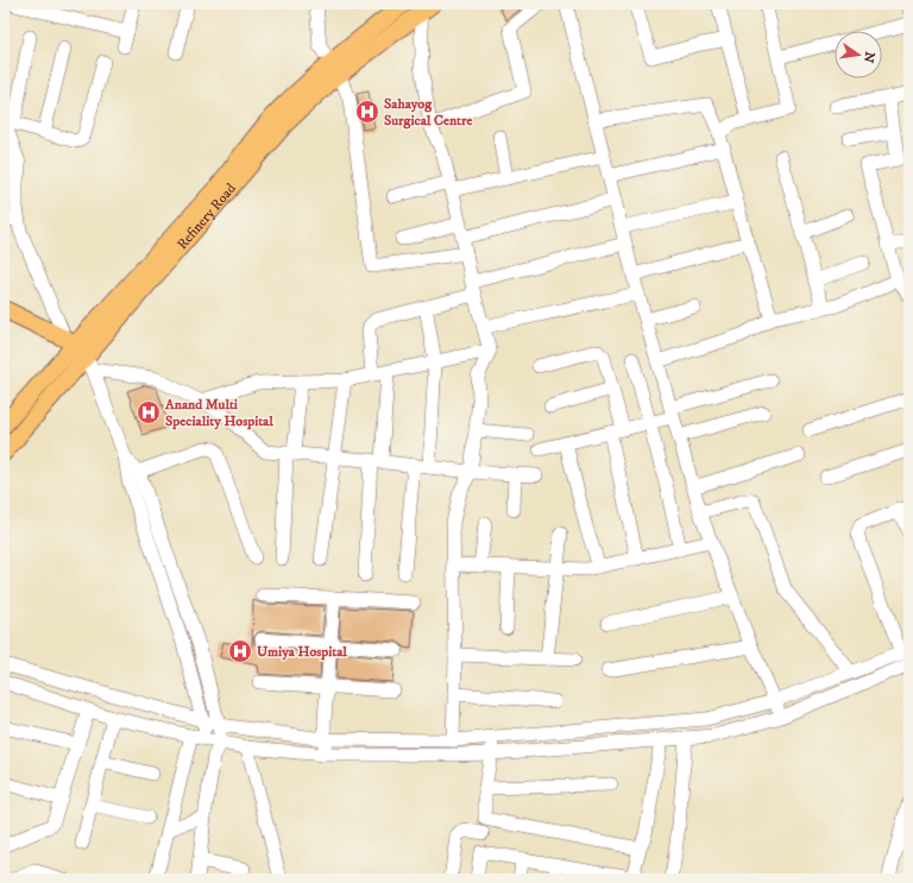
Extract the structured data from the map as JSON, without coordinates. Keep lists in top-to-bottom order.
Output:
{
  "streets": {
    "main road": ["Refinery Road"]
  },
  "places": {
    "hospital": ["Sahayog Surgical Centre", "Anand Multi Speciality Hospital", "Umiya Hospital"]
  },
  "north": "right"
}
